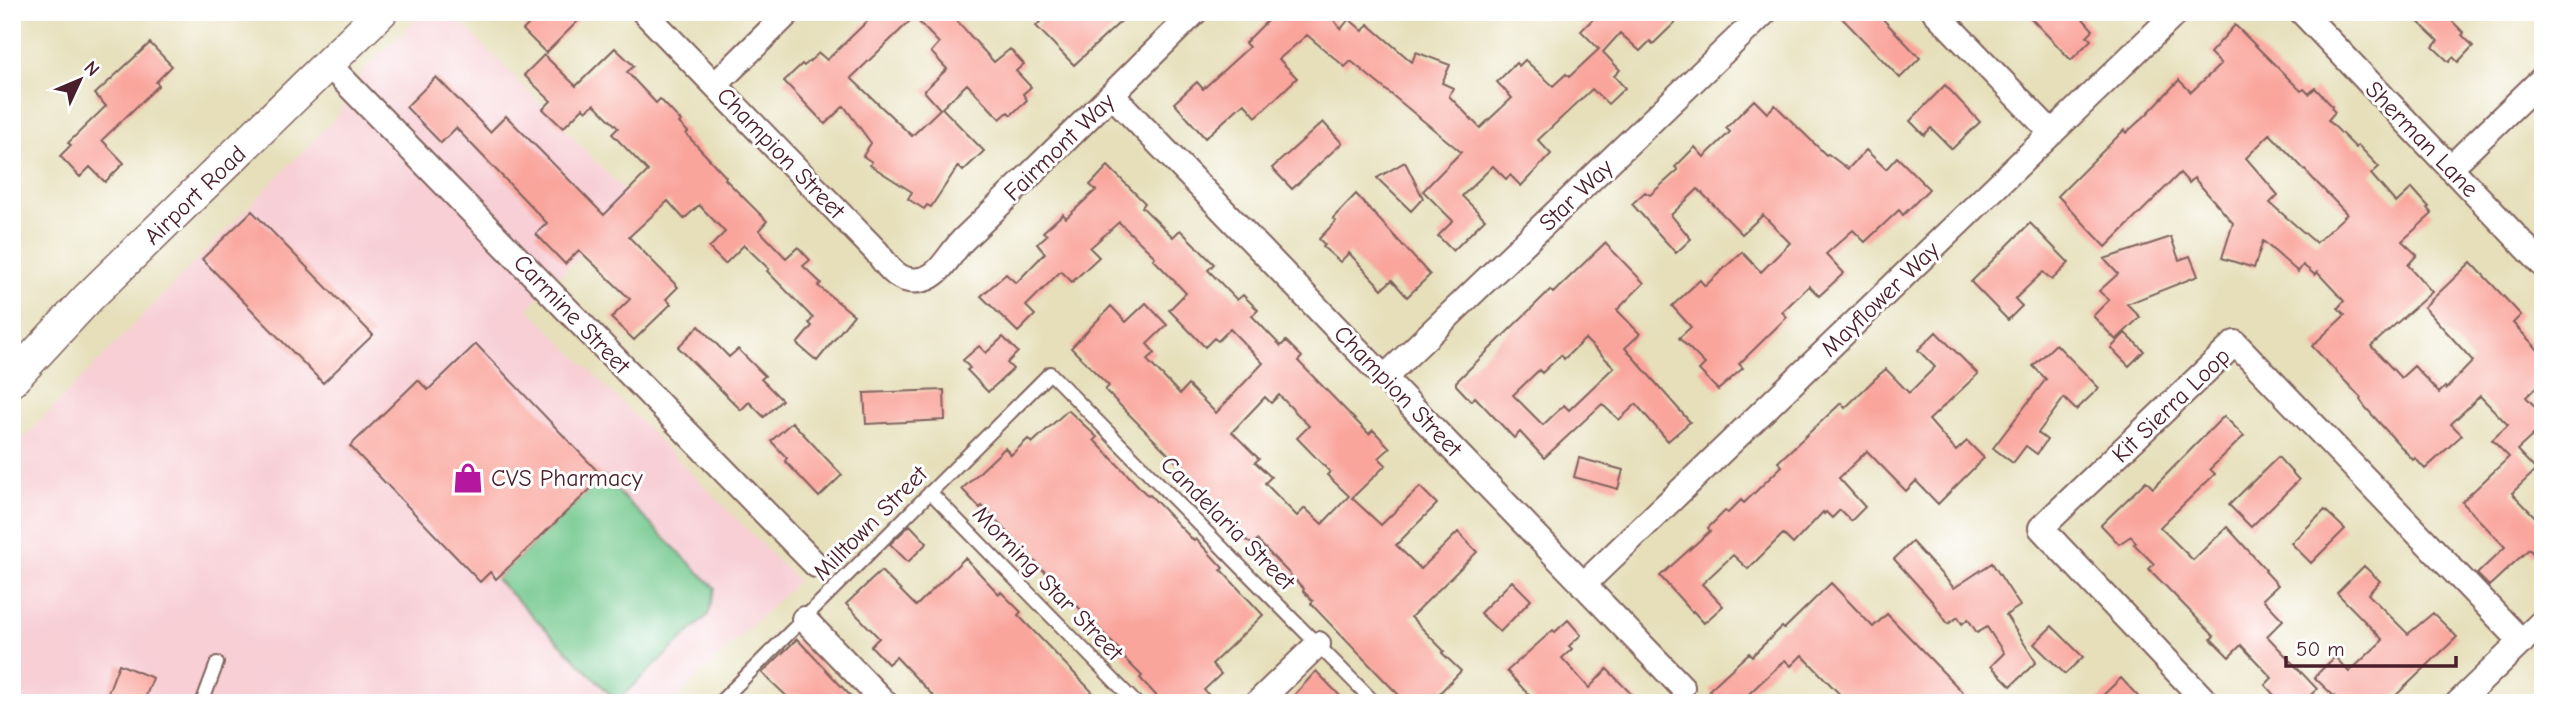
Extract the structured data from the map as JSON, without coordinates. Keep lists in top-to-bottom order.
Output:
{
  "streets": {
    "street": [
      "Sherman Lane",
      "Fairmont Way",
      "Champion Street",
      "Airport Road",
      "Star Way",
      "Mayflower Way",
      "Carmine Street",
      "Kit Sierra Loop"
    ],
    "lane": ["Milltown Street", "Candelaria Street", "Morning Star Street"]
  },
  "crossings": [
    ["Fairmont Way", "Champion Street"],
    ["Champion Street", "Star Way"],
    ["Champion Street", "Mayflower Way"],
    ["Airport Road", "Carmine Street"],
    ["Milltown Street", "Candelaria Street"],
    ["Milltown Street", "Morning Star Street"]
  ],
  "places": {
    "shop": ["CVS Pharmacy"]
  },
  "scale_bar": "50 m",
  "north": "top right"
}
